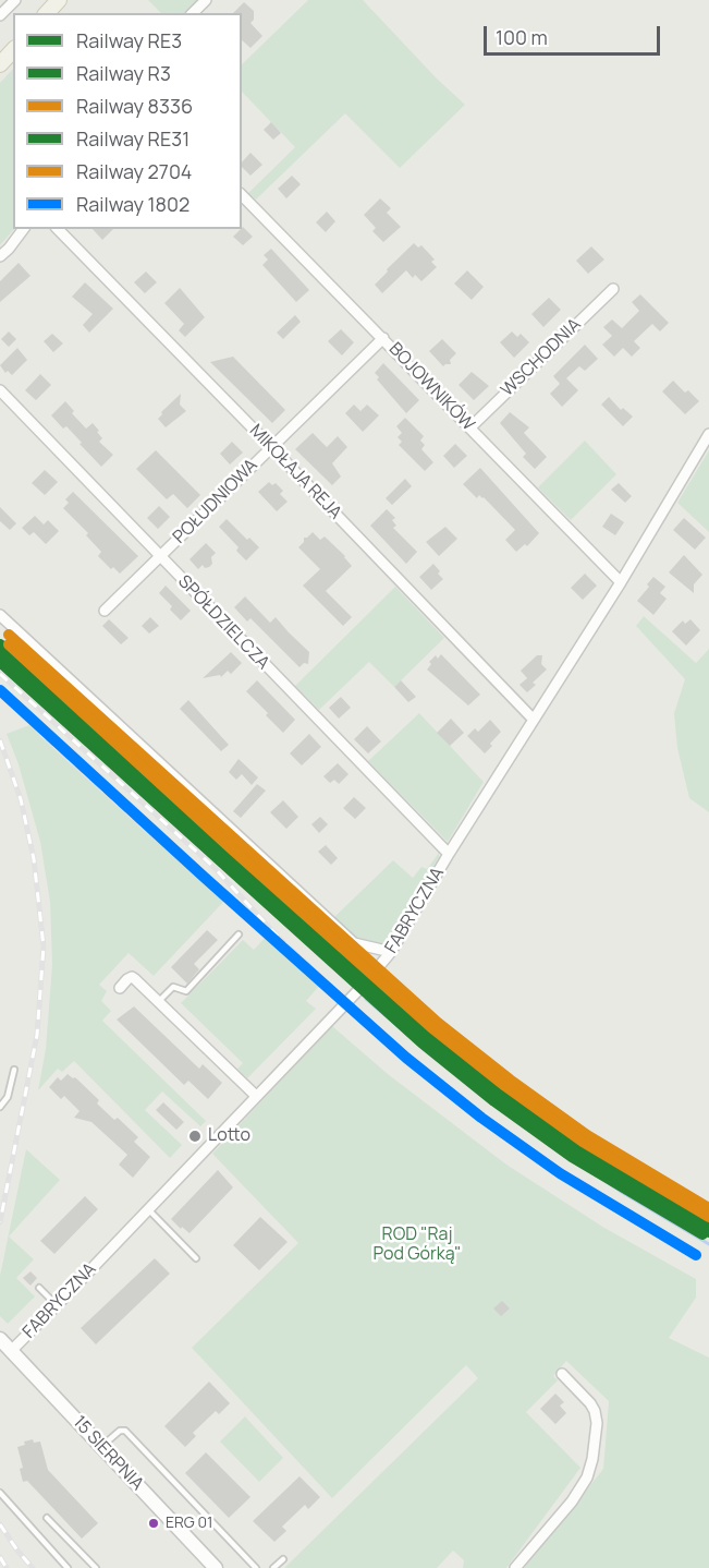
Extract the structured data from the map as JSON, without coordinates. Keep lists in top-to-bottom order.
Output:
{
  "streets": {
    "main road": ["15 SIERPNIA"],
    "street": [
      "WSCHODNIA",
      "BOJOWNIKÓW",
      "MIKOŁAJA REJA",
      "POŁUDNIOWA",
      "SPÓŁDZIELCZA",
      "FABRYCZNA"
    ]
  },
  "crossings": [
    ["WSCHODNIA", "BOJOWNIKÓW"],
    ["BOJOWNIKÓW", "POŁUDNIOWA"],
    ["BOJOWNIKÓW", "FABRYCZNA"],
    ["MIKOŁAJA REJA", "POŁUDNIOWA"],
    ["MIKOŁAJA REJA", "FABRYCZNA"],
    ["POŁUDNIOWA", "SPÓŁDZIELCZA"],
    ["SPÓŁDZIELCZA", "FABRYCZNA"],
    ["FABRYCZNA", "15 SIERPNIA"]
  ],
  "parks": ["ROD \"Raj Pod Górką\""],
  "places": ["Lotto", "ERG 01"],
  "lines": [
    "rail line 8336",
    "rail line RE3",
    "rail line 2704",
    "rail line RE31",
    "rail line R3",
    "rail line 1802"
  ],
  "legend": [
    "Railway RE3",
    "Railway R3",
    "Railway 8336",
    "Railway RE31",
    "Railway 2704",
    "Railway 1802"
  ],
  "scale_bar": "100 m"
}
